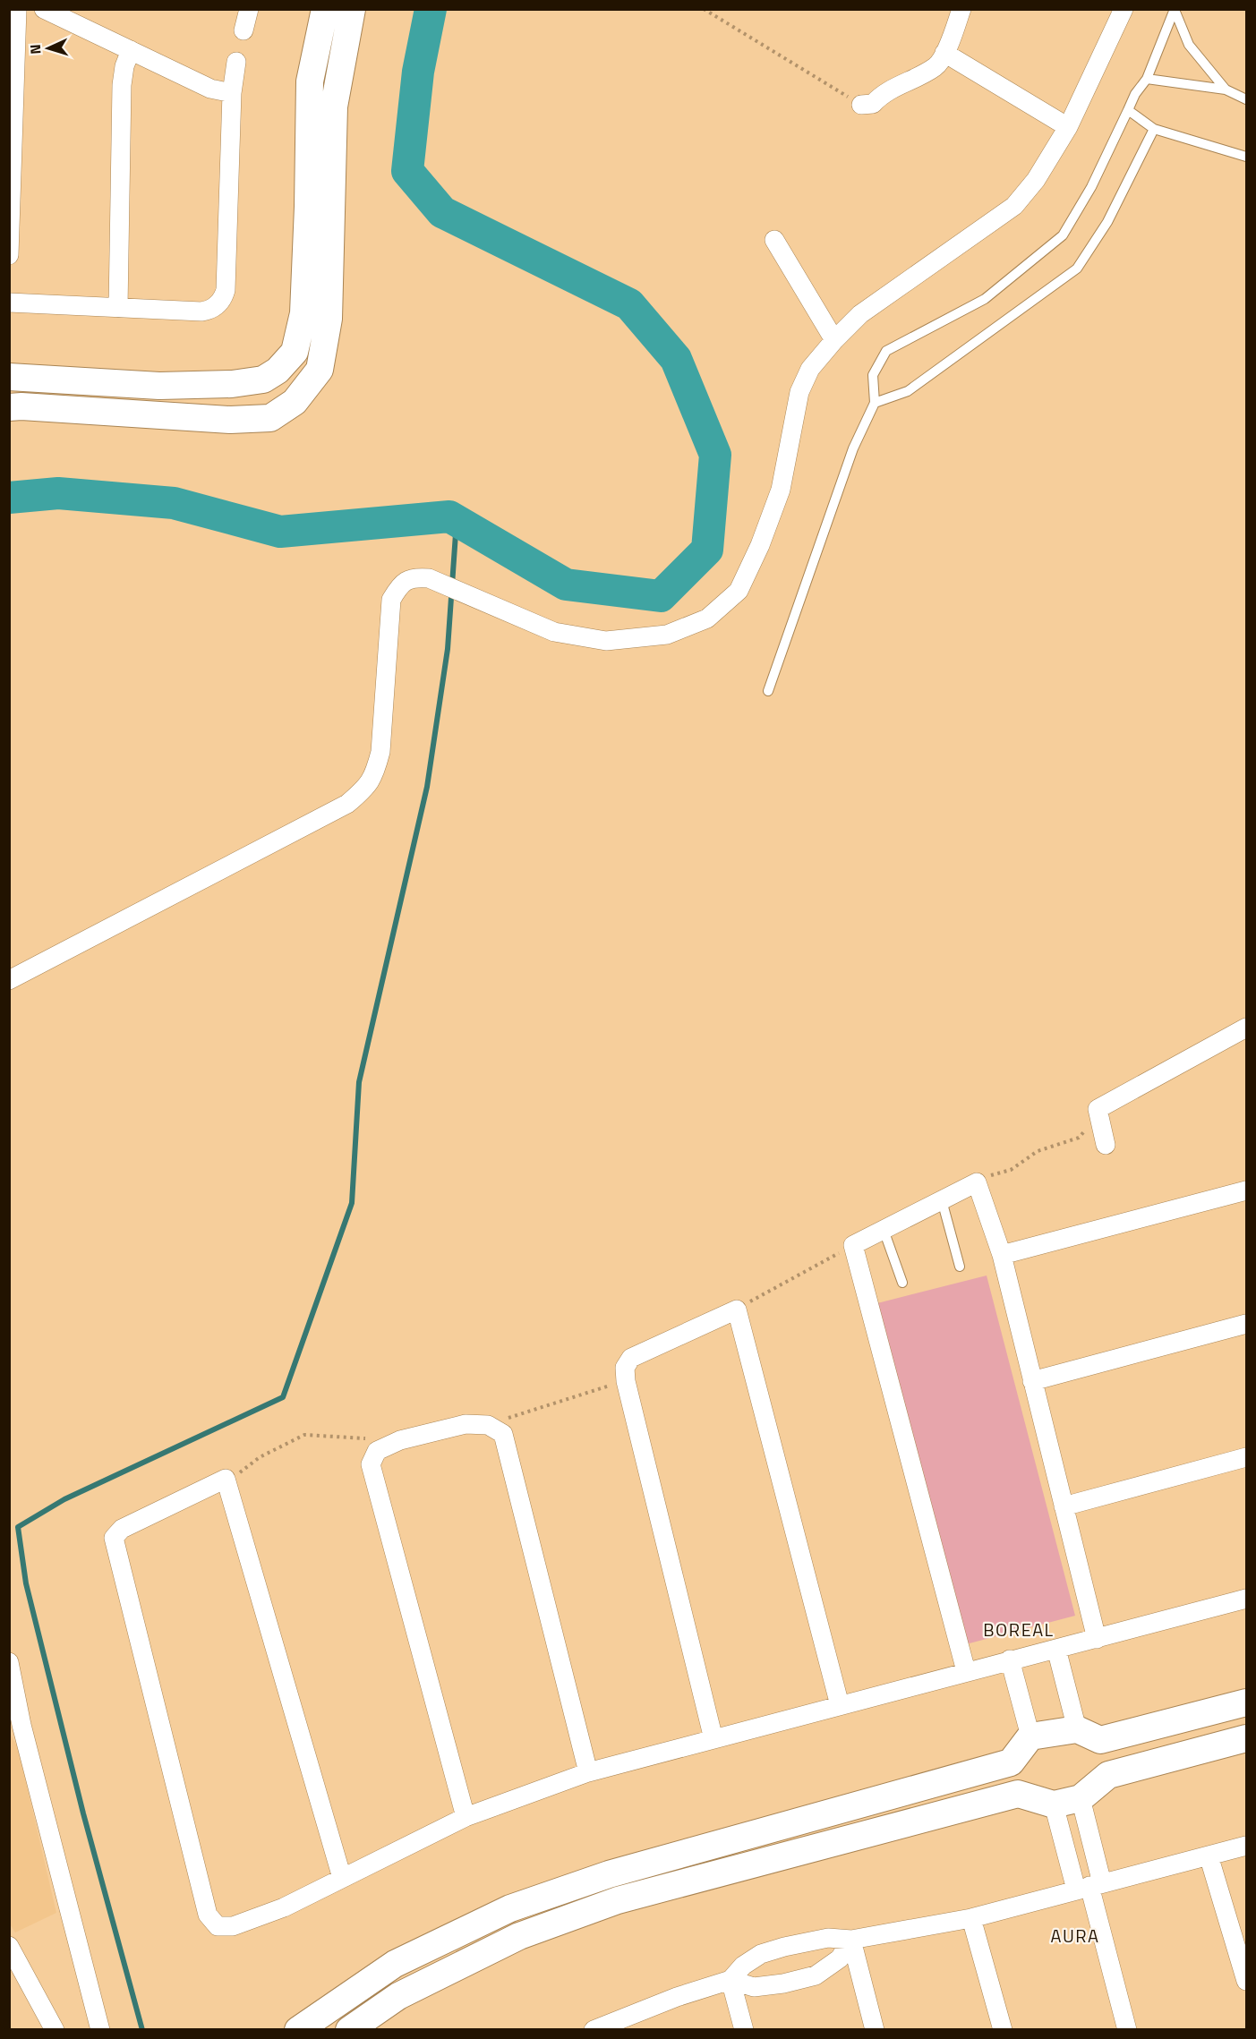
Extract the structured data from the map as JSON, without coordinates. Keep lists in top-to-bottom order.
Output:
{
  "districts": ["BOREAL", "AURA"],
  "north": "left"
}
